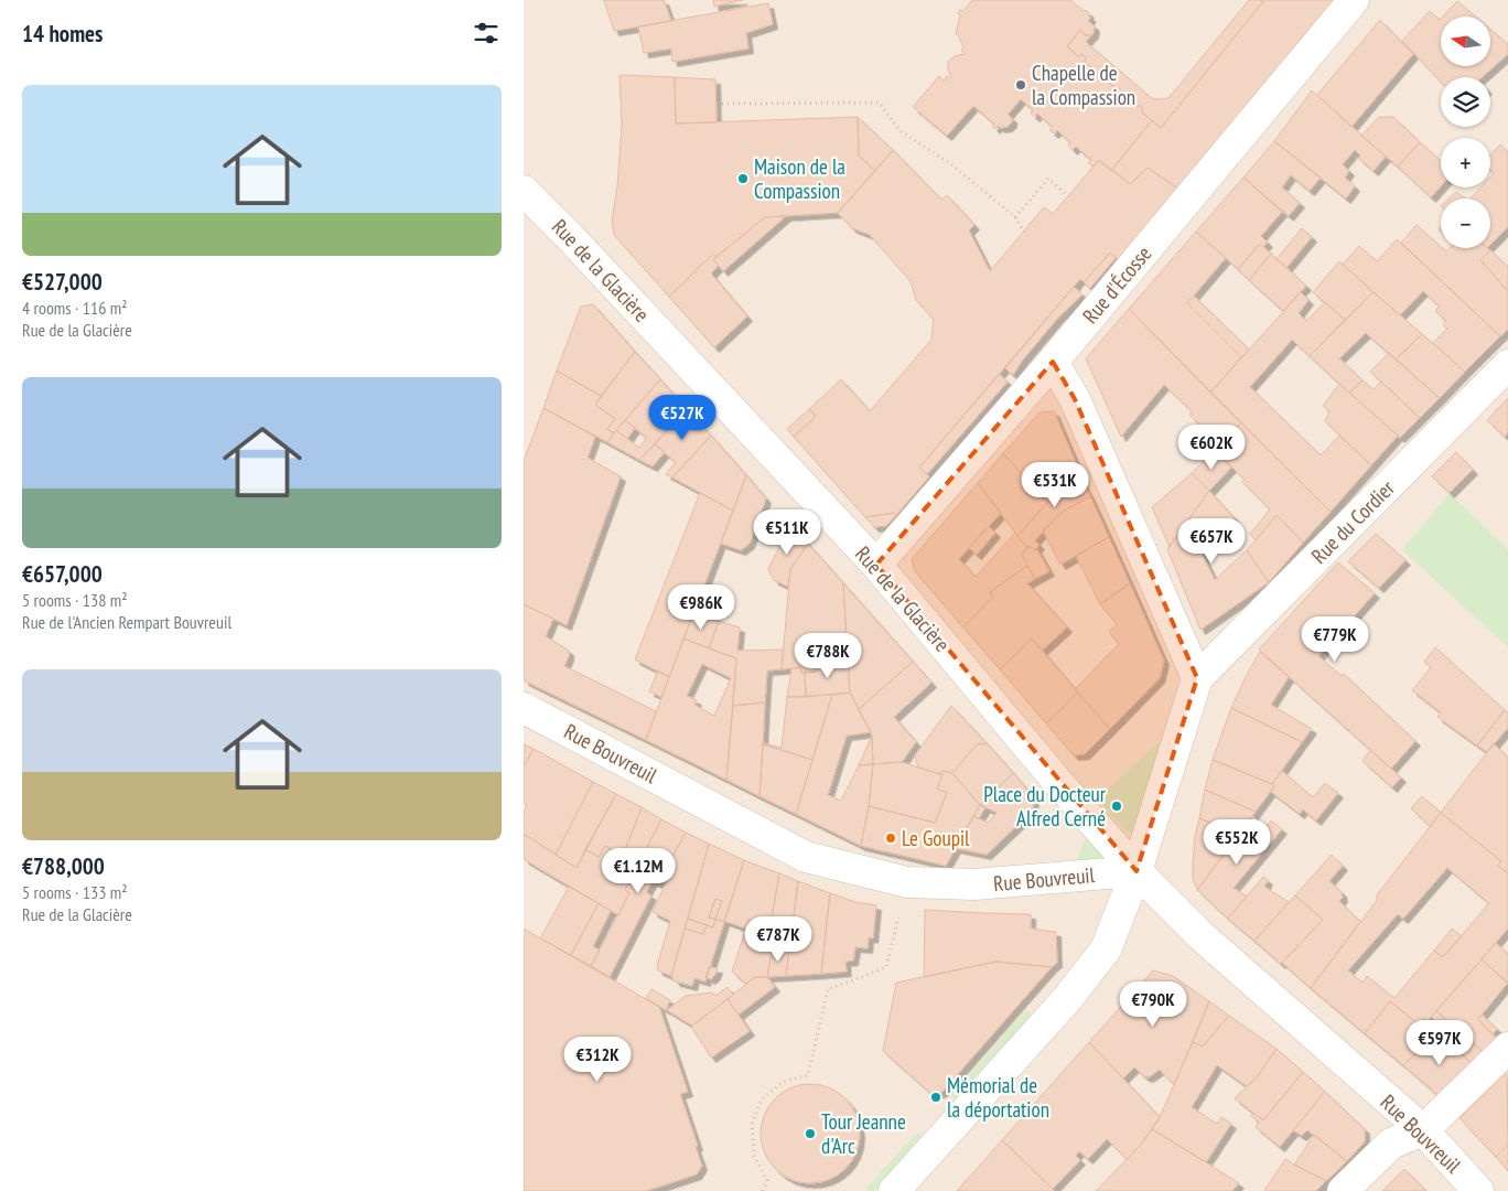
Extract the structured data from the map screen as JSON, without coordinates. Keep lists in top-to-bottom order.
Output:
{
  "streets": {
    "street": [
      "Rue de la Glacière",
      "Rue d'Écosse",
      "Rue du Cordier",
      "Rue Bouvreuil"
    ]
  },
  "crossings": [
    ["Rue de la Glacière", "Rue d'Écosse"],
    ["Rue de la Glacière", "Rue Bouvreuil"]
  ],
  "places": [
    "Chapelle de la Compassion",
    "Maison de la Compassion",
    "Place du Docteur Alfred Cerné",
    "Le Goupil",
    "Mémorial de la déportation",
    "Tour Jeanne d'Arc"
  ],
  "north": "left",
  "page": {
    "heading": "14 homes",
    "map_buttons": ["+", "−"],
    "list": [
      {
        "name": "€527,000",
        "note": "4 rooms · 116 m² · Rue de la Glacière"
      },
      {
        "name": "€657,000",
        "note": "5 rooms · 138 m² · Rue de l'Ancien Rempart Bouvreuil"
      },
      {
        "name": "€788,000",
        "note": "5 rooms · 133 m² · Rue de la Glacière"
      }
    ],
    "price": [
      "€527K",
      "€602K",
      "€531K",
      "€511K",
      "€657K",
      "€986K",
      "€779K",
      "€788K",
      "€552K",
      "€1.12M",
      "€787K",
      "€790K",
      "€597K",
      "€312K"
    ]
  }
}
